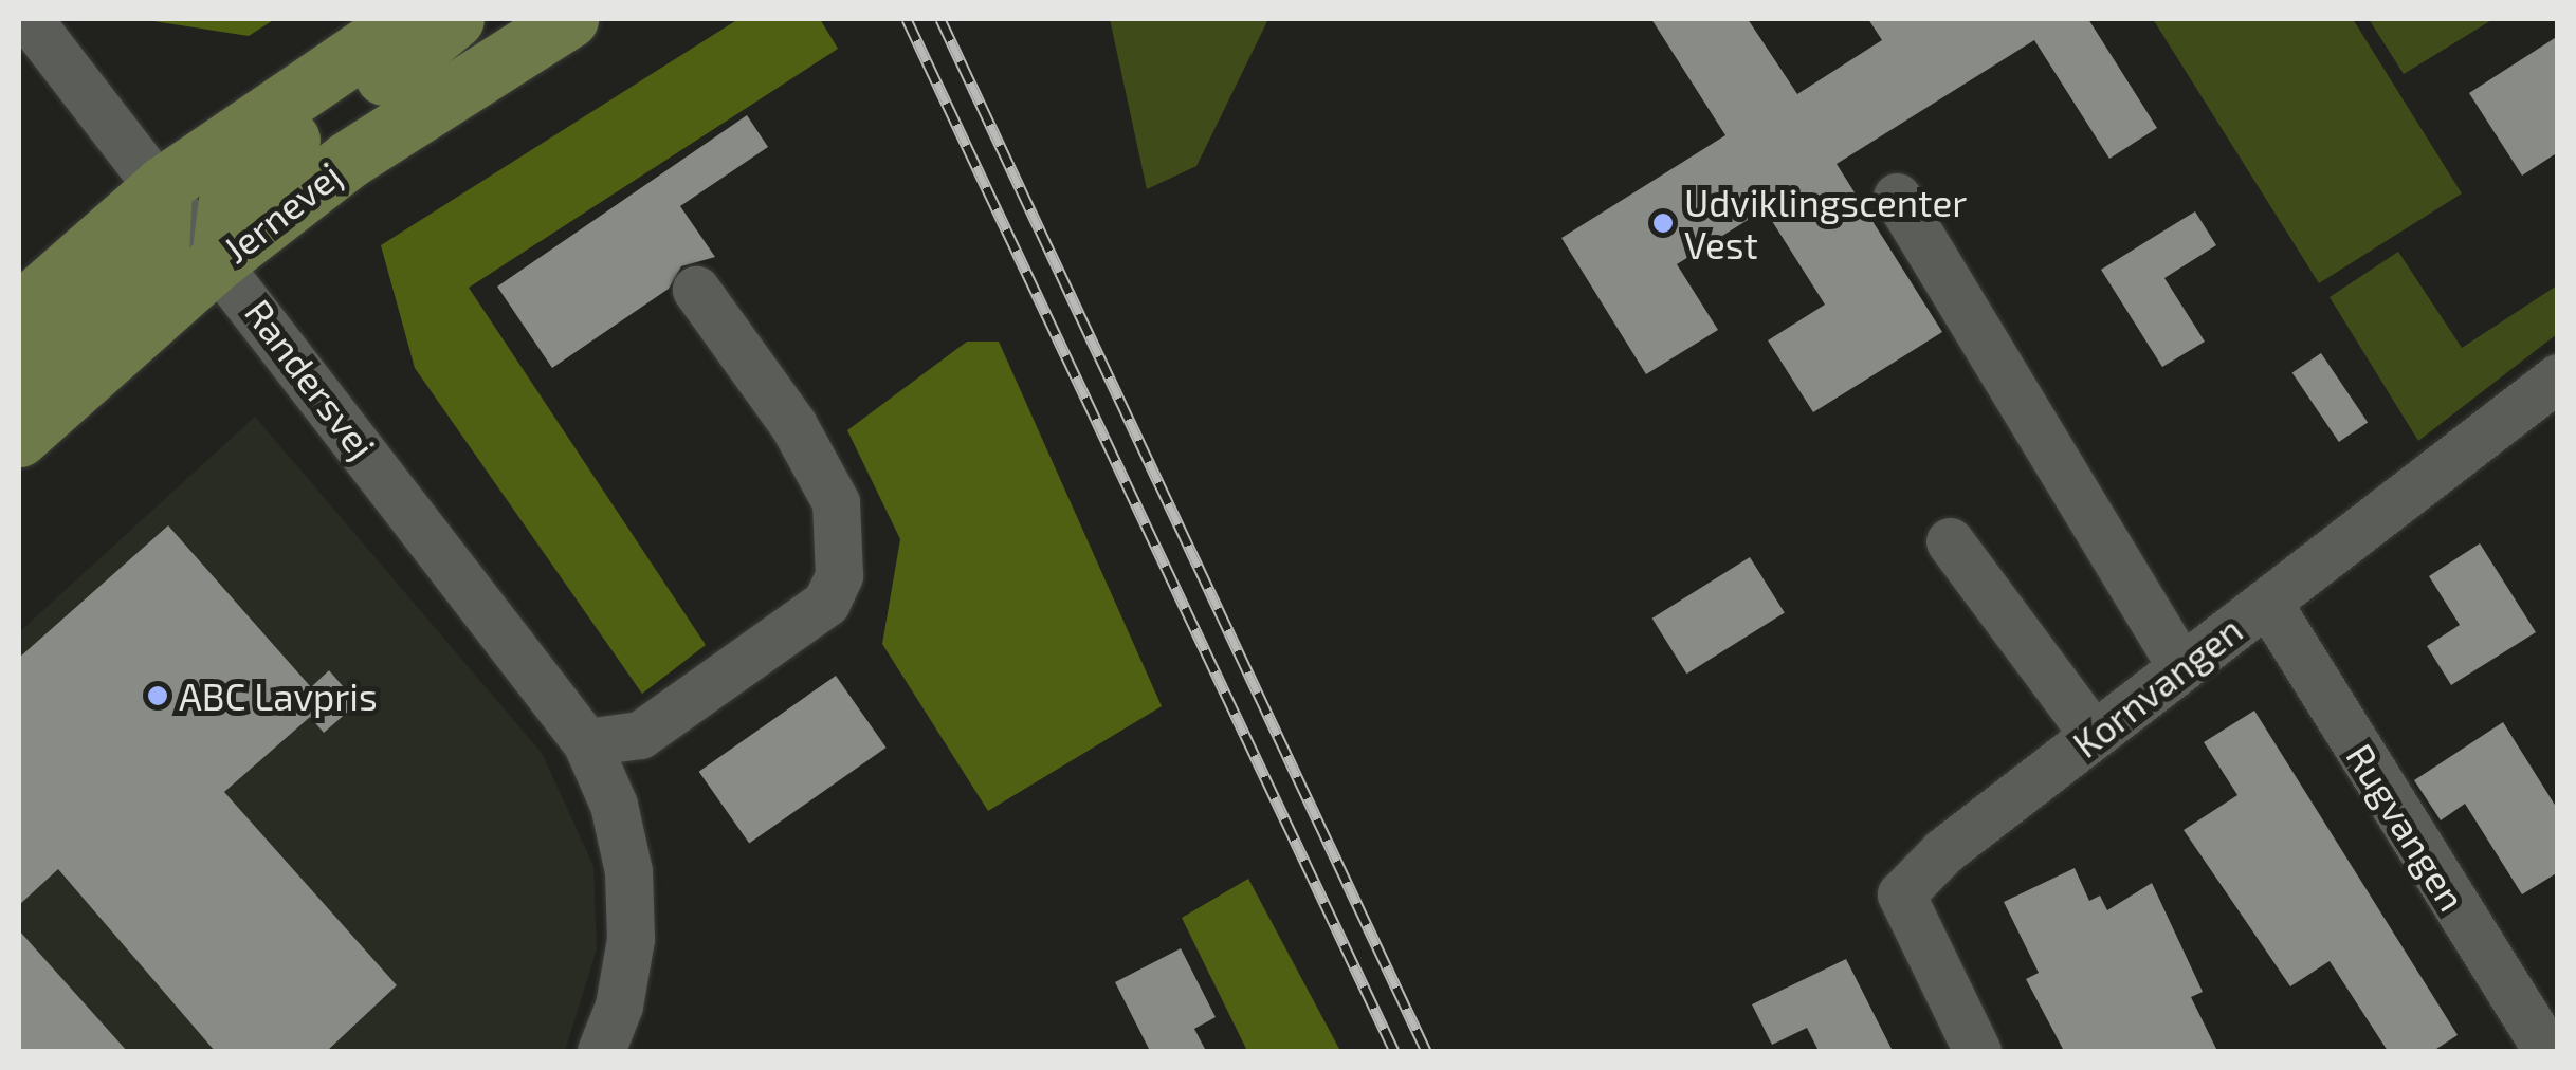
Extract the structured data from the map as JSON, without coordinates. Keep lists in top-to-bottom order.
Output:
{
  "streets": {
    "main road": ["Jernevej"],
    "street": ["Randersvej", "Kornvangen", "Rugvangen"]
  },
  "crossings": [
    ["Jernevej", "Randersvej"],
    ["Kornvangen", "Rugvangen"]
  ],
  "places": ["Udviklingscenter Vest", "ABC Lavpris"]
}
